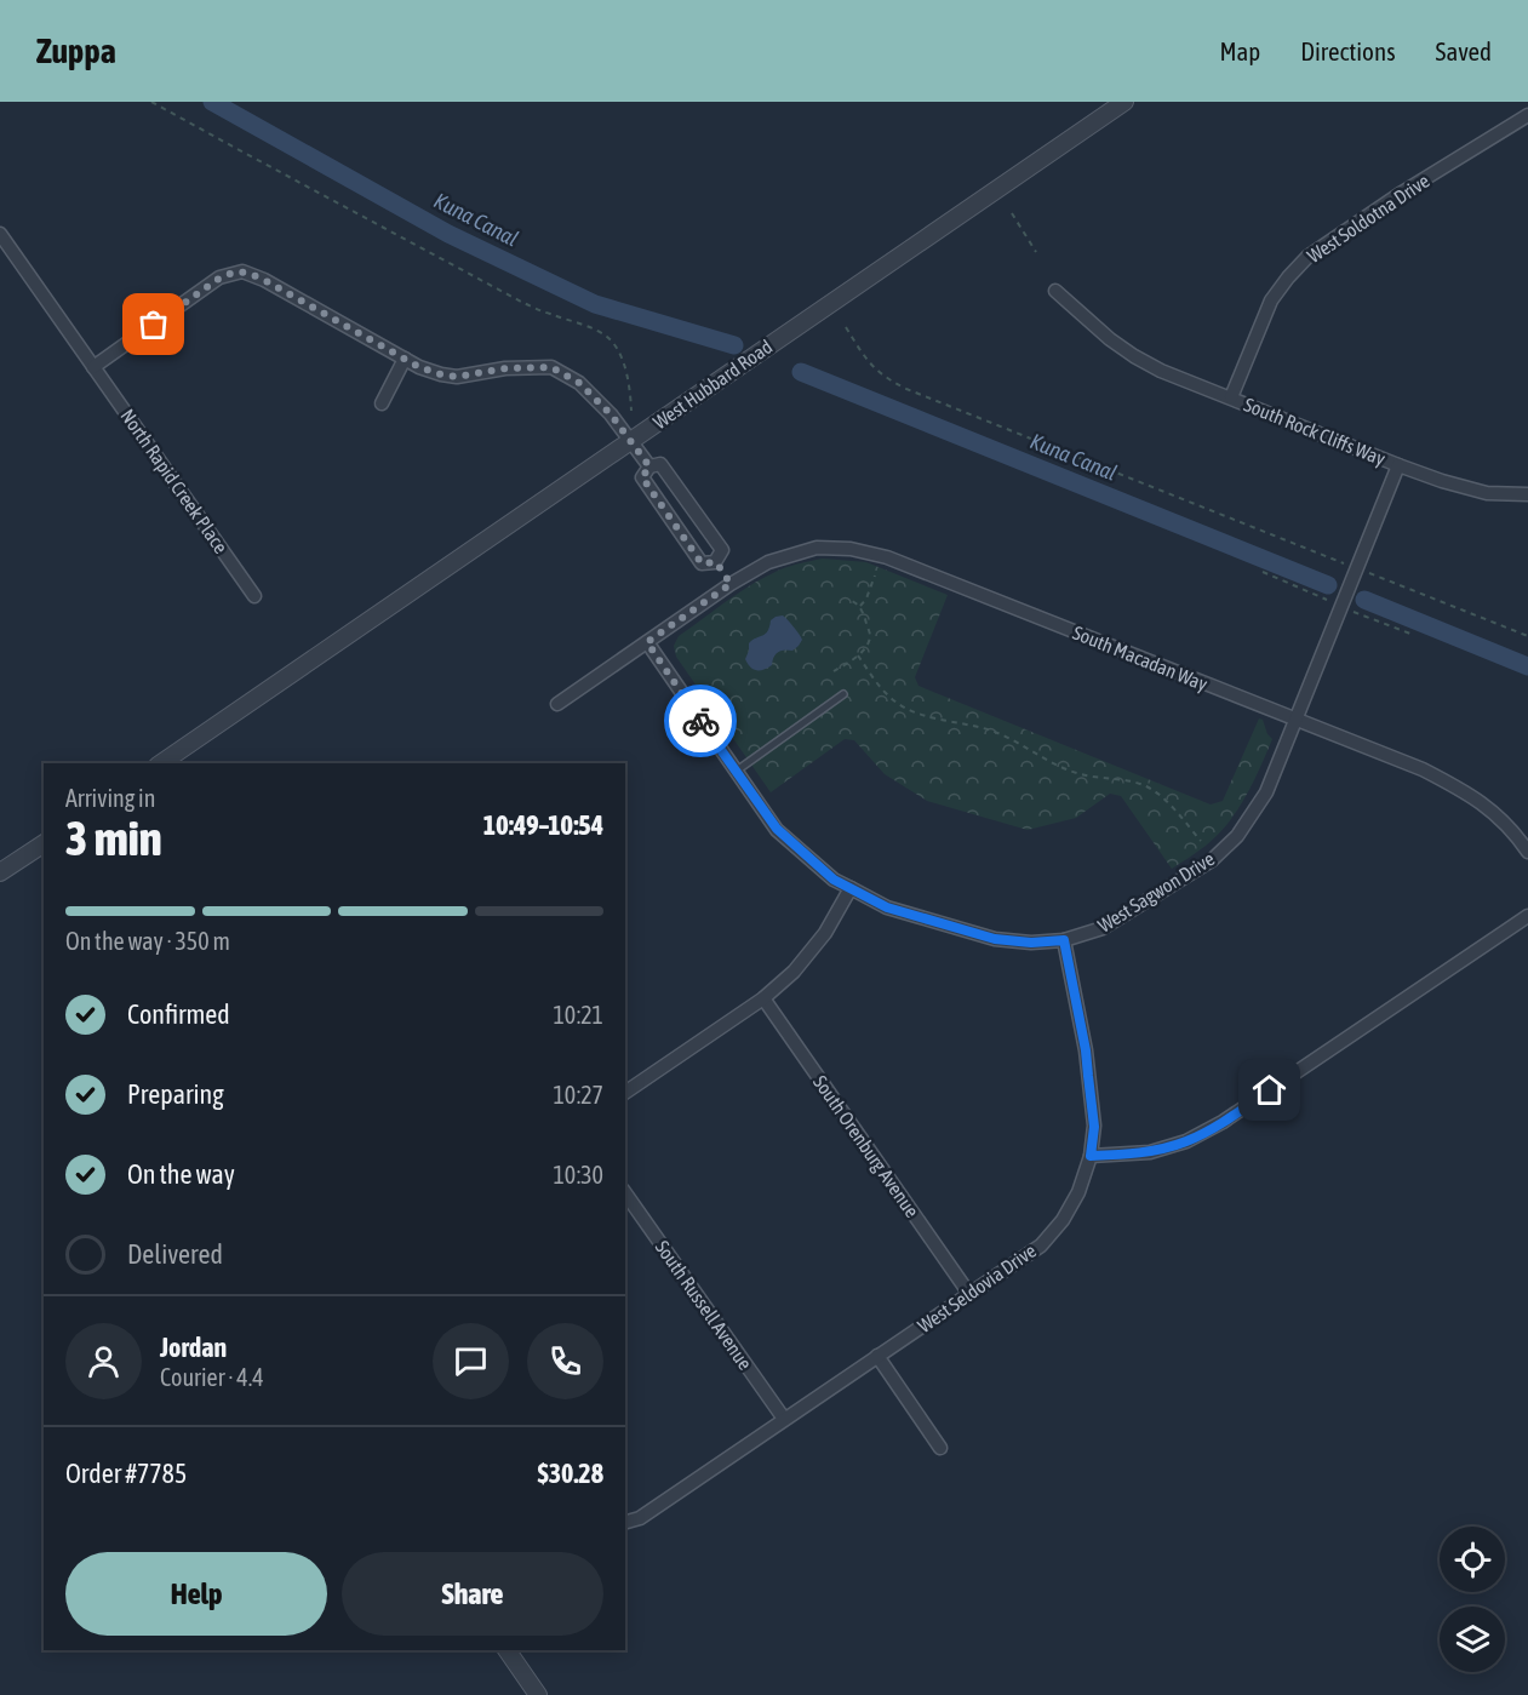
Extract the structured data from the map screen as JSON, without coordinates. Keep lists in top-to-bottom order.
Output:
{
  "streets": {
    "street": [
      "West Soldotna Drive",
      "West Hubbard Road",
      "South Rock Cliffs Way",
      "North Rapid Creek Place",
      "South Macadan Way",
      "West Sagwon Drive",
      "South Orenburg Avenue",
      "West Seldovia Drive",
      "South Russell Avenue"
    ]
  },
  "crossings": [
    ["West Soldotna Drive", "South Rock Cliffs Way"],
    ["South Rock Cliffs Way", "West Sagwon Drive"],
    ["South Macadan Way", "West Sagwon Drive"],
    ["West Sagwon Drive", "West Seldovia Drive"],
    ["South Orenburg Avenue", "West Seldovia Drive"],
    ["West Seldovia Drive", "South Russell Avenue"]
  ],
  "water": ["Kuna Canal"],
  "page": {
    "header": "Zuppa",
    "nav": ["Map", "Directions", "Saved"],
    "heading": ["3 min", "Arriving in", "10:49–10:54"],
    "panel": [
      "Jordan",
      "Courier · 4.4",
      "Order #7785",
      "$30.28"
    ],
    "bar": "On the way · 350 m",
    "list": [
      ["Confirmed", "10:21"],
      ["Preparing", "10:27"],
      ["On the way", "10:30"],
      "Delivered"
    ],
    "buttons": ["Help", "Share"]
  }
}
